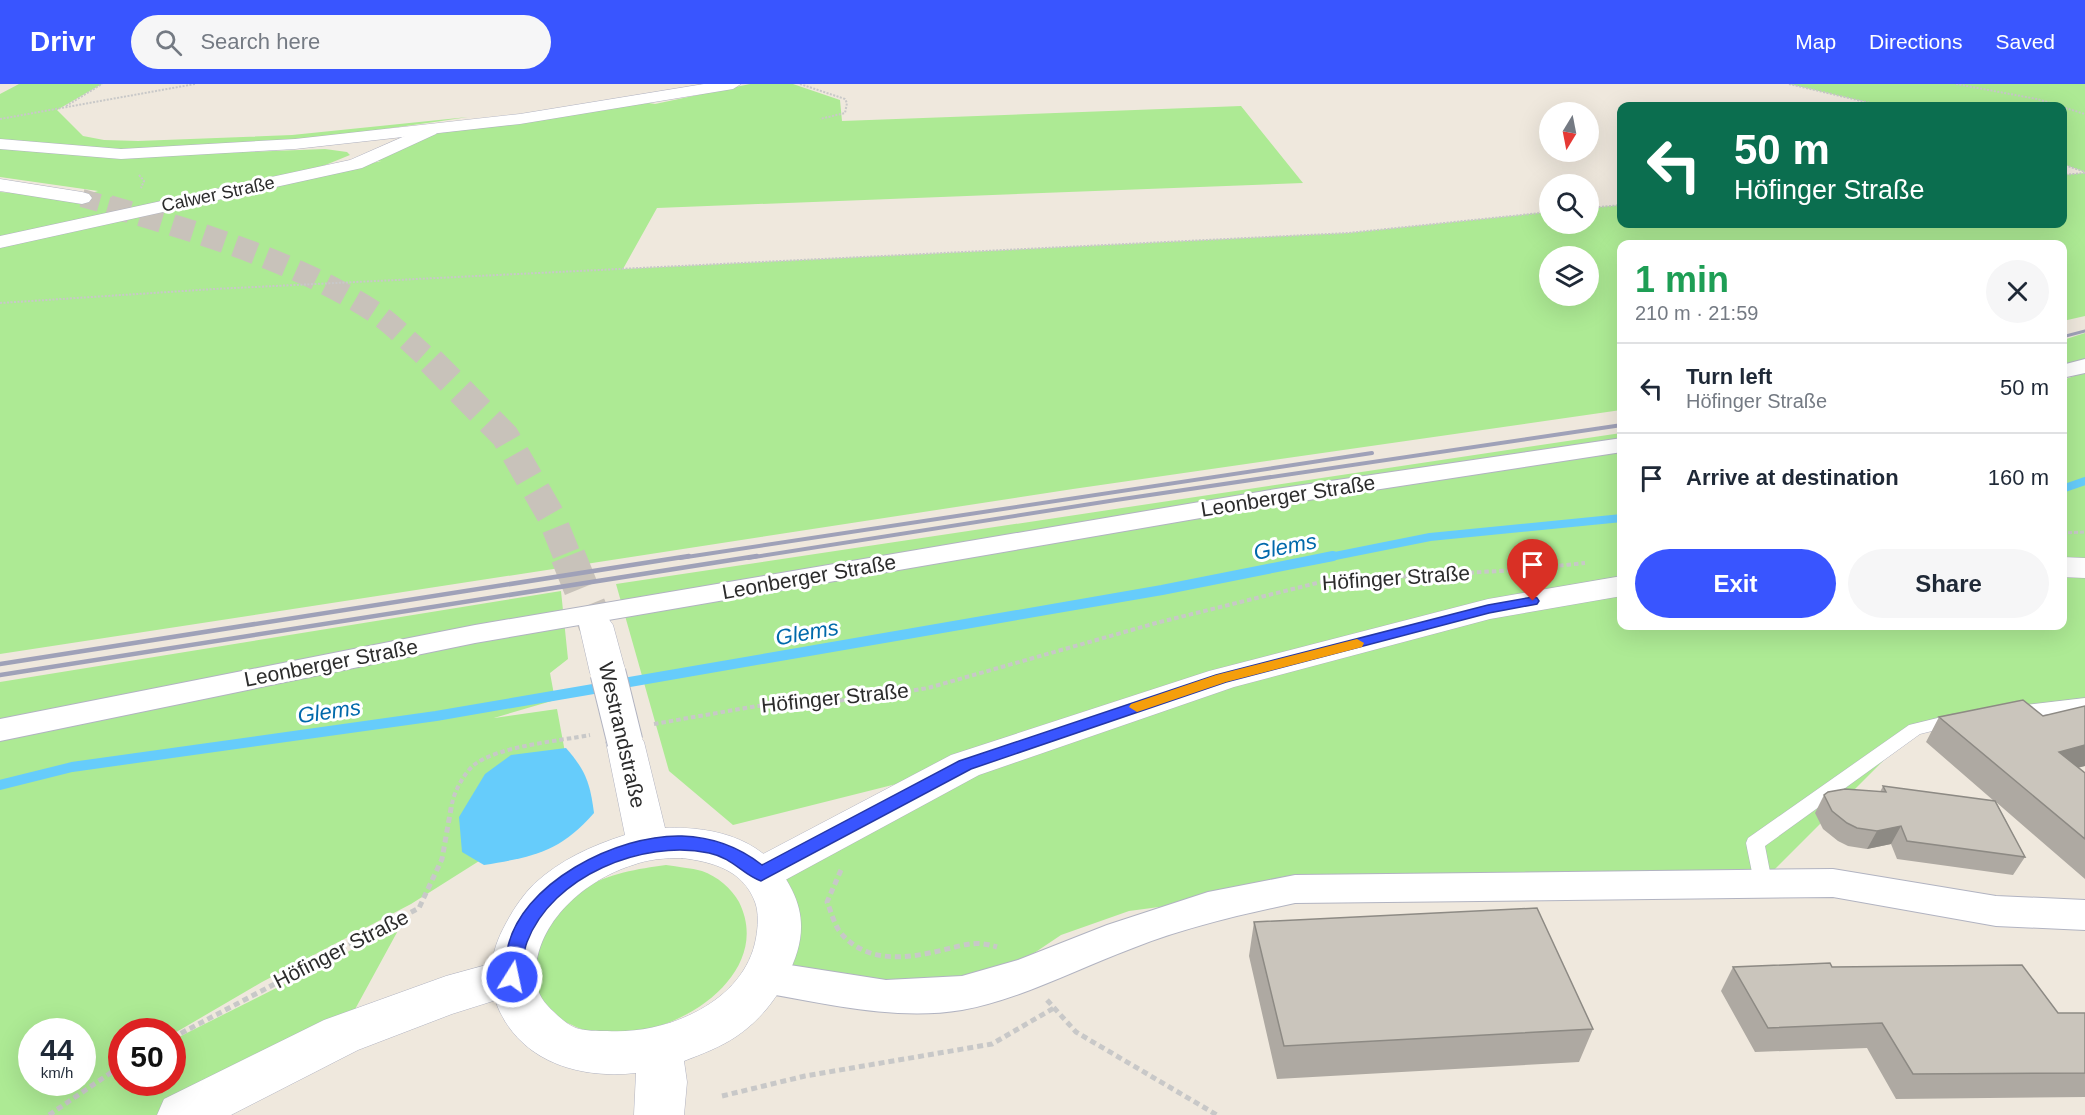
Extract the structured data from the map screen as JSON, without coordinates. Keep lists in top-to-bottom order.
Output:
{
  "streets": {
    "main road": ["Calwer Straße", "Höfinger Straße", "Westrandstraße"],
    "street": ["Leonberger Straße"]
  },
  "crossings": [
    ["Höfinger Straße", "Westrandstraße"]
  ],
  "water": ["Glems"],
  "north": "bottom",
  "page": {
    "header": "Drivr",
    "search": "Search here",
    "nav": ["Map", "Directions", "Saved"],
    "turn": ["50 m", "Höfinger Straße"],
    "heading": ["1 min", "210 m · 21:59"],
    "list": [
      {
        "name": "Turn left",
        "note": "Höfinger Straße",
        "value": "50 m"
      },
      {
        "name": "Arrive at destination",
        "value": "160 m"
      }
    ],
    "buttons": ["Exit", "Share"],
    "speed": "44 km/h",
    "limit": "50"
  }
}
